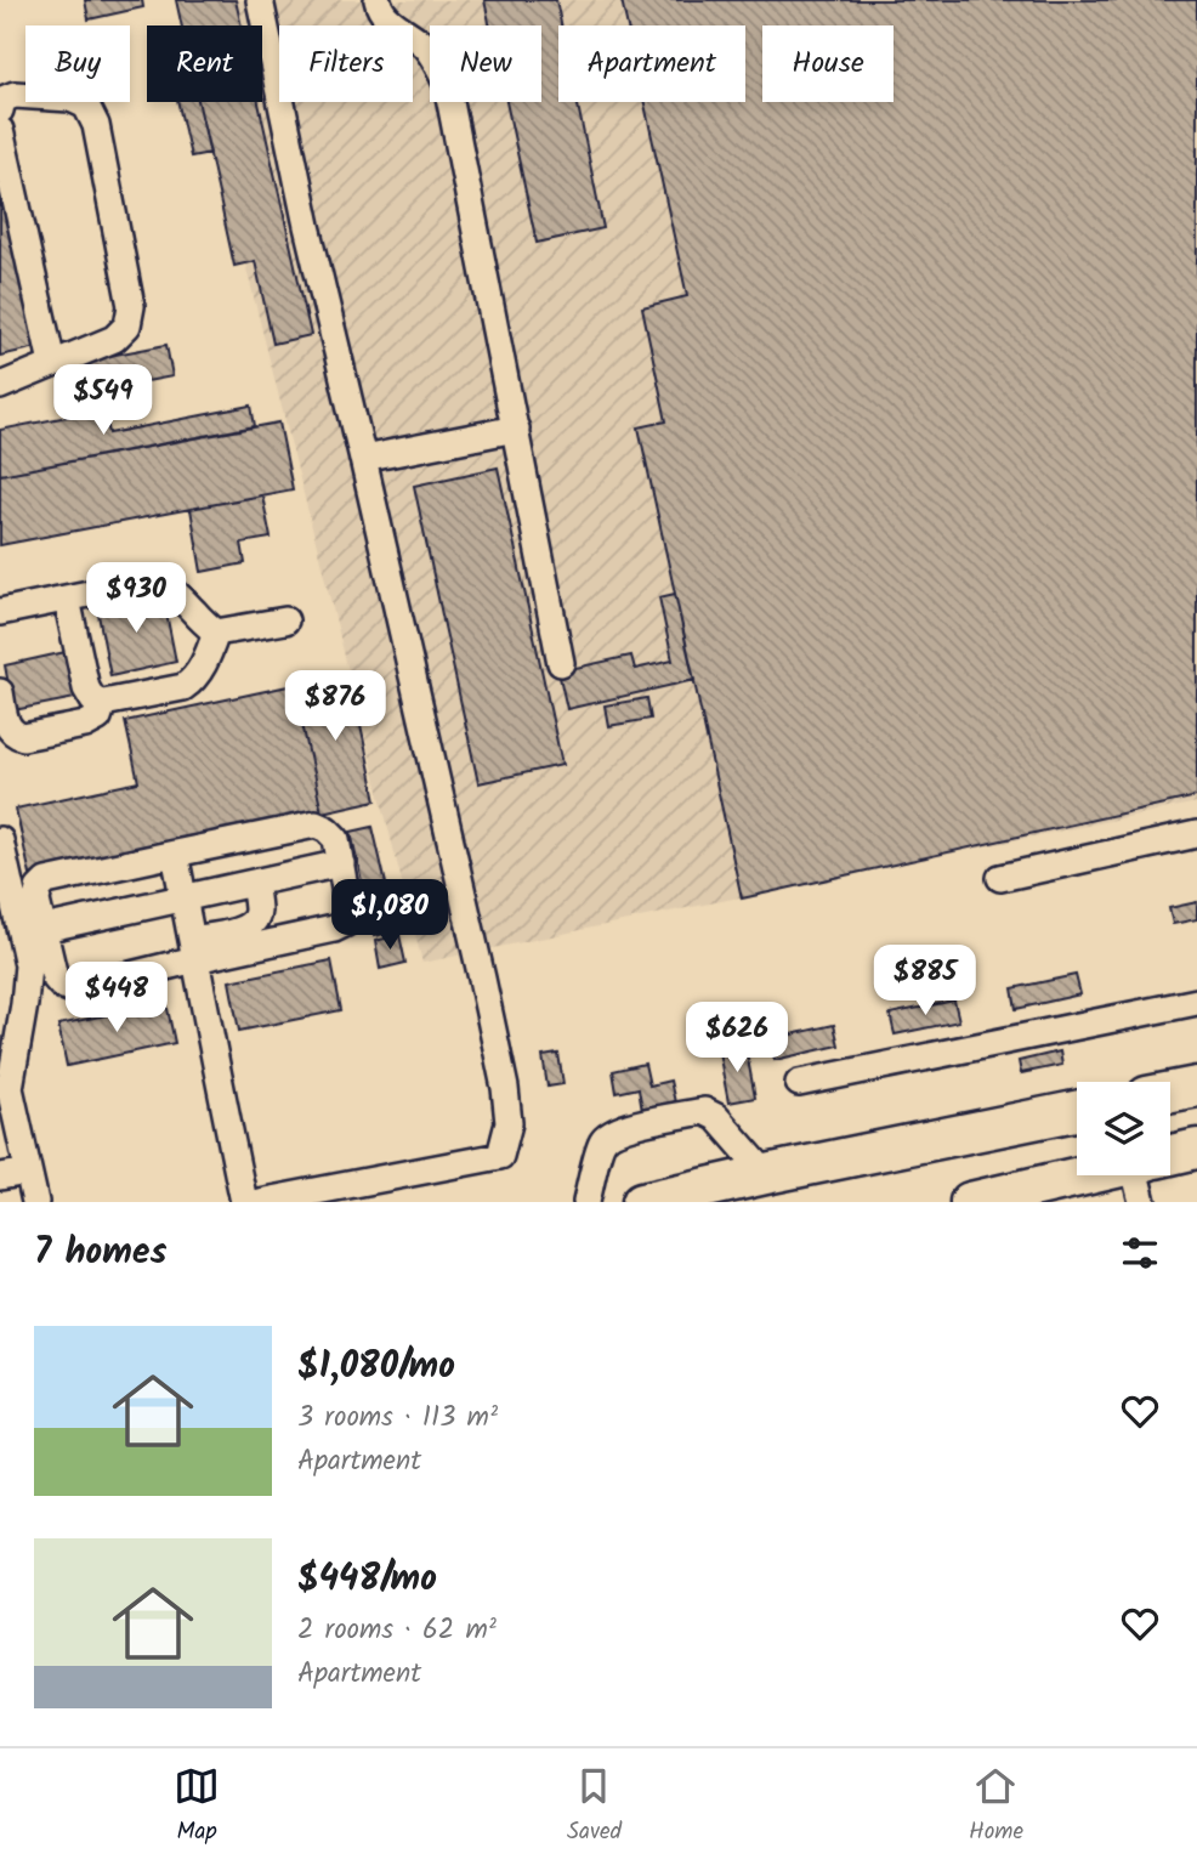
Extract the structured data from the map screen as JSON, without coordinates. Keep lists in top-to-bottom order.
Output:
{
  "page": {
    "chip": [
      "Buy",
      "Rent",
      "Filters",
      "New",
      "Apartment",
      "House"
    ],
    "price": [
      "$549",
      "$930",
      "$876",
      "$1,080",
      "$885",
      "$448",
      "$626"
    ],
    "heading": "7 homes",
    "list": [
      {
        "name": "$1,080/mo",
        "note": "3 rooms · 113 m² · Apartment"
      },
      {
        "name": "$448/mo",
        "note": "2 rooms · 62 m² · Apartment"
      }
    ],
    "tabs": ["Map", "Saved", "Home"]
  }
}
